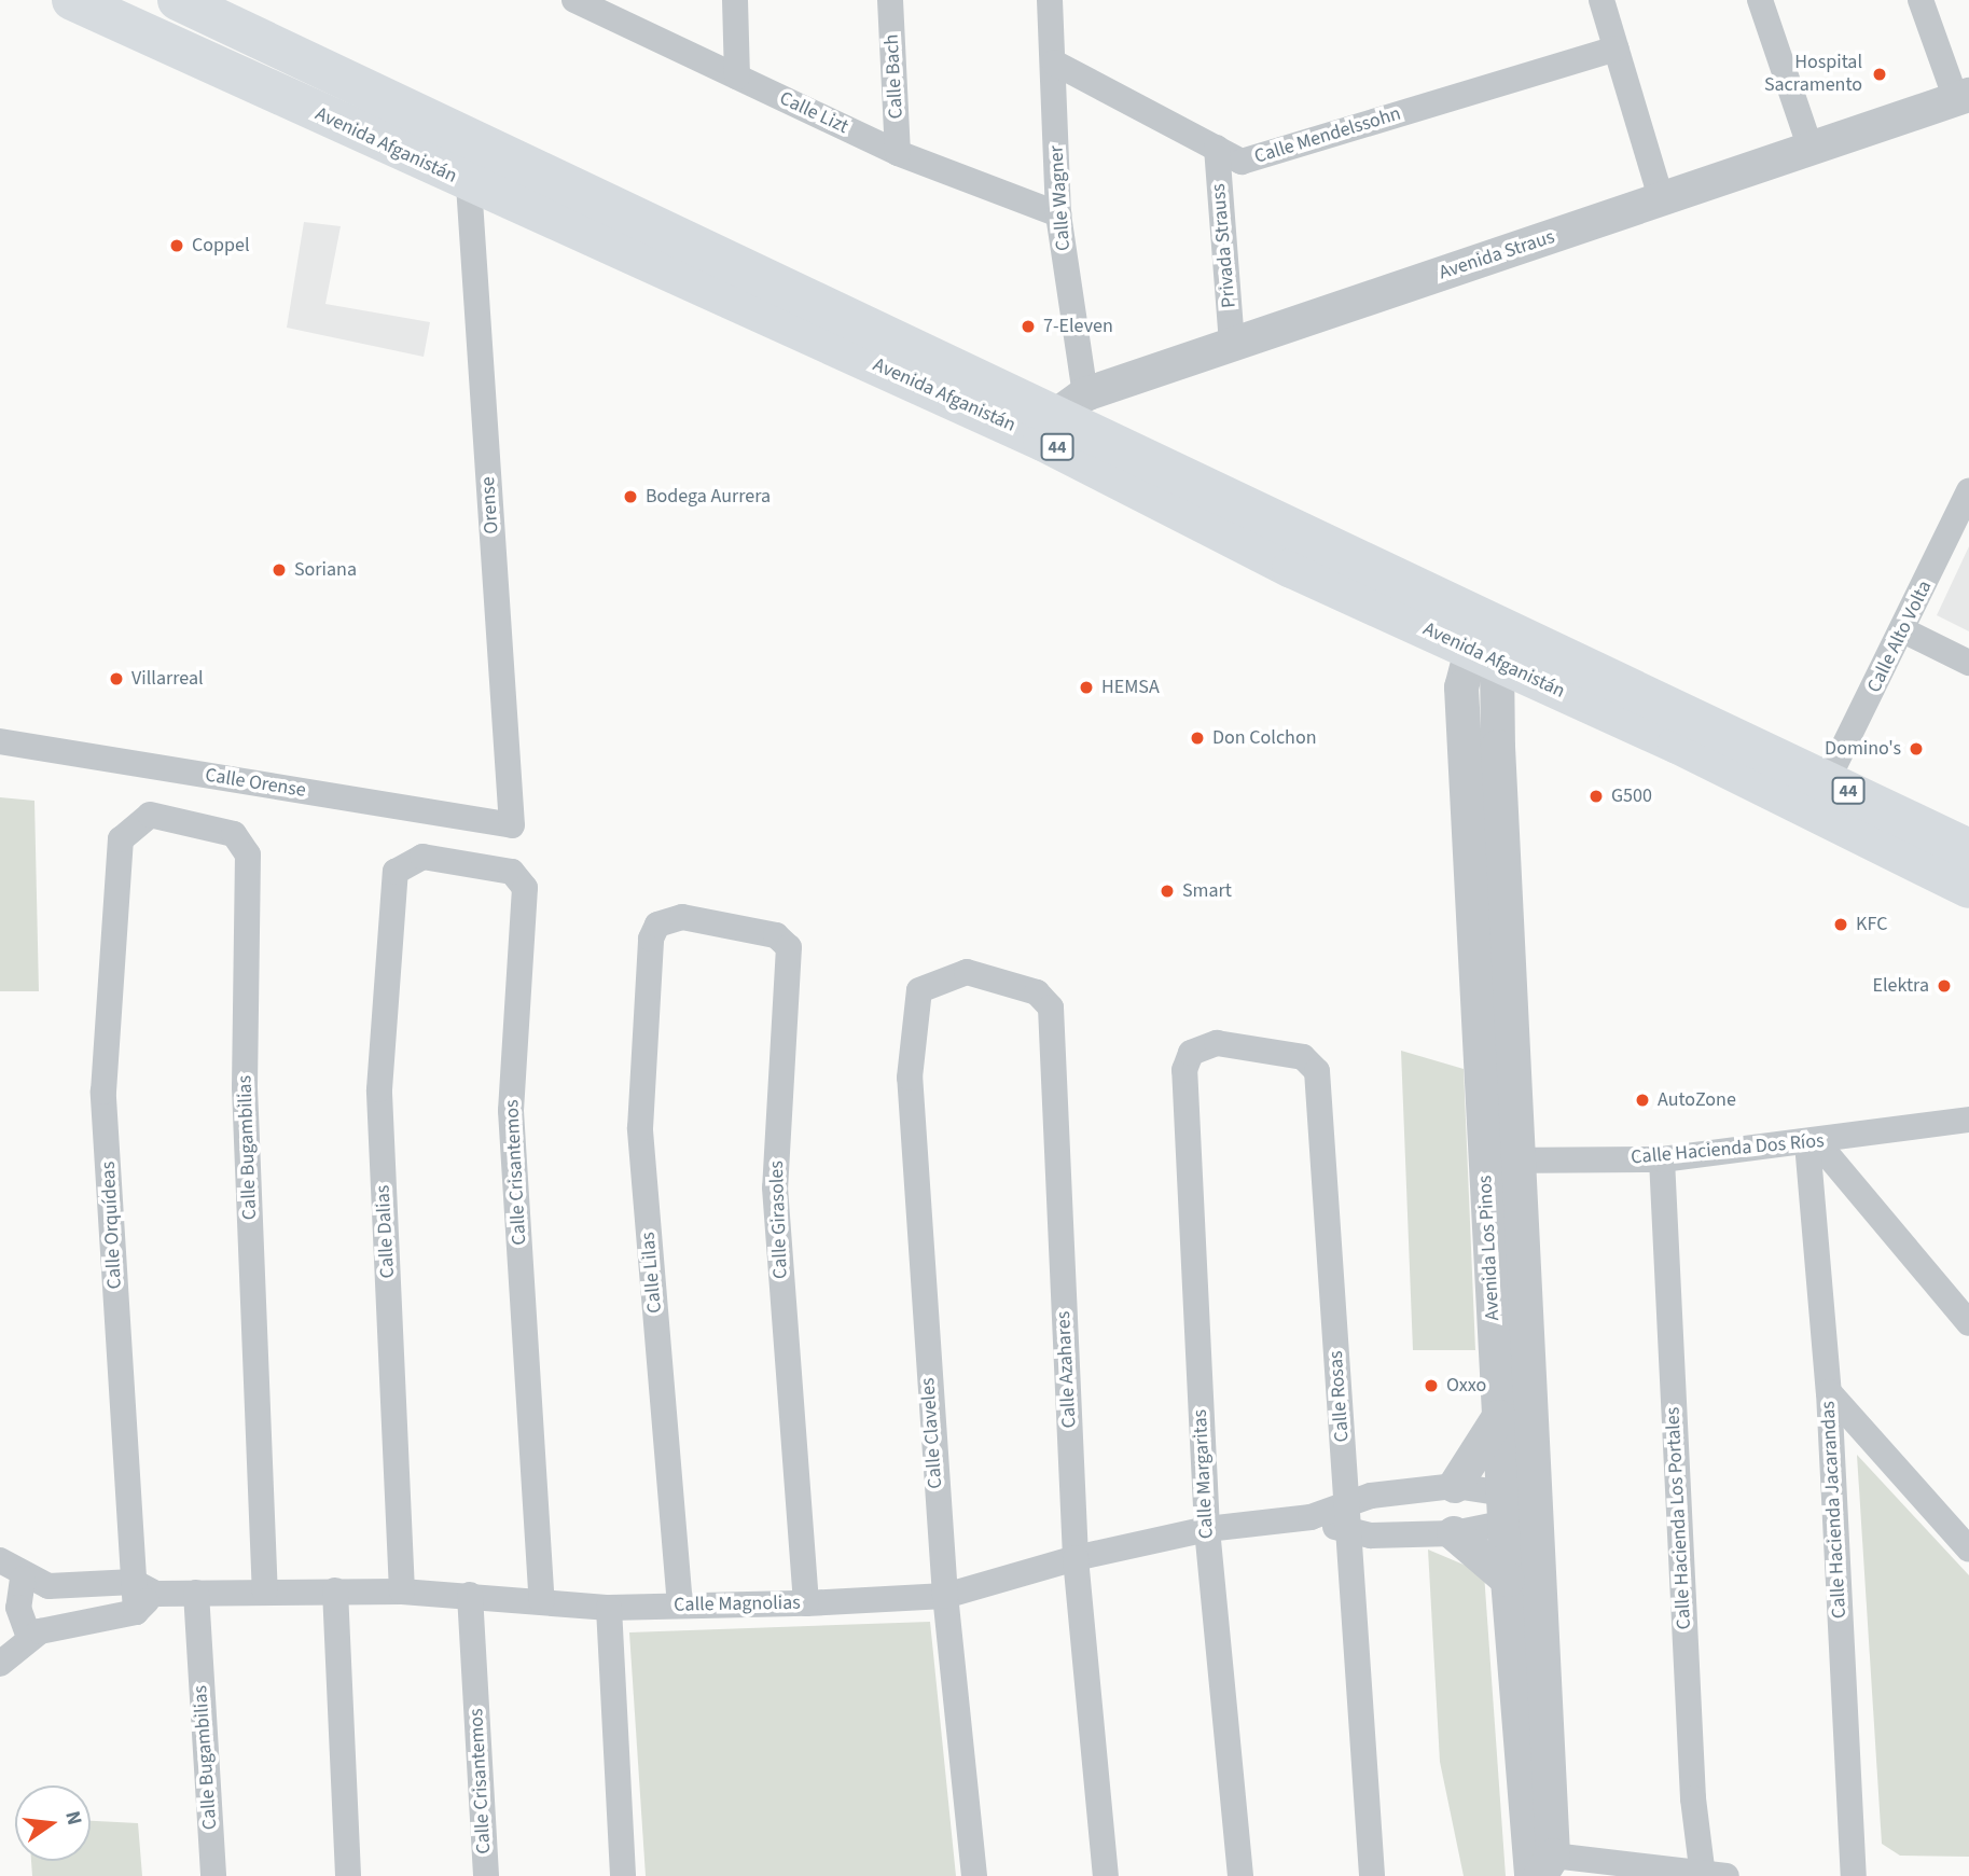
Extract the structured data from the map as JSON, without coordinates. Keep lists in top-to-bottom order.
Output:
{
  "streets": {
    "main road": ["Avenida Afganistán", "44"],
    "street": [
      "Calle Bach",
      "Calle Lizt",
      "Calle Mendelssohn",
      "Calle Wagner",
      "Privada Strauss",
      "Avenida Straus",
      "Orense",
      "Calle Alto Volta",
      "Calle Orense",
      "Calle Bugambilias",
      "Calle Hacienda Dos Ríos",
      "Calle Crisantemos",
      "Calle Girasoles",
      "Calle Orquídeas",
      "Calle Dalias",
      "Avenida Los Pinos",
      "Calle Lilas",
      "Calle Azahares",
      "Calle Rosas",
      "Calle Claveles",
      "Calle Margaritas",
      "Calle Hacienda Jacarandas",
      "Calle Hacienda Los Portales",
      "Calle Magnolias"
    ]
  },
  "crossings": [
    ["Calle Bach", "Calle Lizt"],
    ["Calle Lizt", "Calle Wagner"],
    ["Calle Mendelssohn", "Calle Wagner"],
    ["Calle Mendelssohn", "Privada Strauss"],
    ["Avenida Afganistán", "Calle Wagner"],
    ["Avenida Afganistán", "Avenida Straus"],
    ["Avenida Afganistán", "Orense"],
    ["Avenida Afganistán", "Calle Alto Volta"],
    ["Avenida Afganistán", "Avenida Los Pinos"],
    ["Calle Wagner", "Avenida Straus"],
    ["Privada Strauss", "Avenida Straus"],
    ["Orense", "Calle Orense"],
    ["Calle Bugambilias", "Calle Orquídeas"],
    ["Calle Bugambilias", "Calle Magnolias"],
    ["Calle Hacienda Dos Ríos", "Avenida Los Pinos"],
    ["Calle Hacienda Dos Ríos", "Calle Hacienda Jacarandas"],
    ["Calle Hacienda Dos Ríos", "Calle Hacienda Los Portales"],
    ["Calle Crisantemos", "Calle Dalias"],
    ["Calle Crisantemos", "Calle Magnolias"],
    ["Calle Girasoles", "Calle Lilas"],
    ["Calle Girasoles", "Calle Magnolias"],
    ["Calle Orquídeas", "Calle Magnolias"],
    ["Calle Dalias", "Calle Magnolias"],
    ["Avenida Los Pinos", "Calle Magnolias"],
    ["Calle Lilas", "Calle Magnolias"],
    ["Calle Azahares", "Calle Claveles"],
    ["Calle Azahares", "Calle Magnolias"],
    ["Calle Rosas", "Calle Margaritas"],
    ["Calle Rosas", "Calle Magnolias"],
    ["Calle Claveles", "Calle Magnolias"],
    ["Calle Margaritas", "Calle Magnolias"]
  ],
  "places": [
    "Hospital Sacramento",
    "Coppel",
    "7-Eleven",
    "Bodega Aurrera",
    "Soriana",
    "Villarreal",
    "HEMSA",
    "Don Colchon",
    "Domino's",
    "G500",
    "Smart",
    "KFC",
    "Elektra",
    "AutoZone",
    "Oxxo"
  ],
  "north": "right"
}
